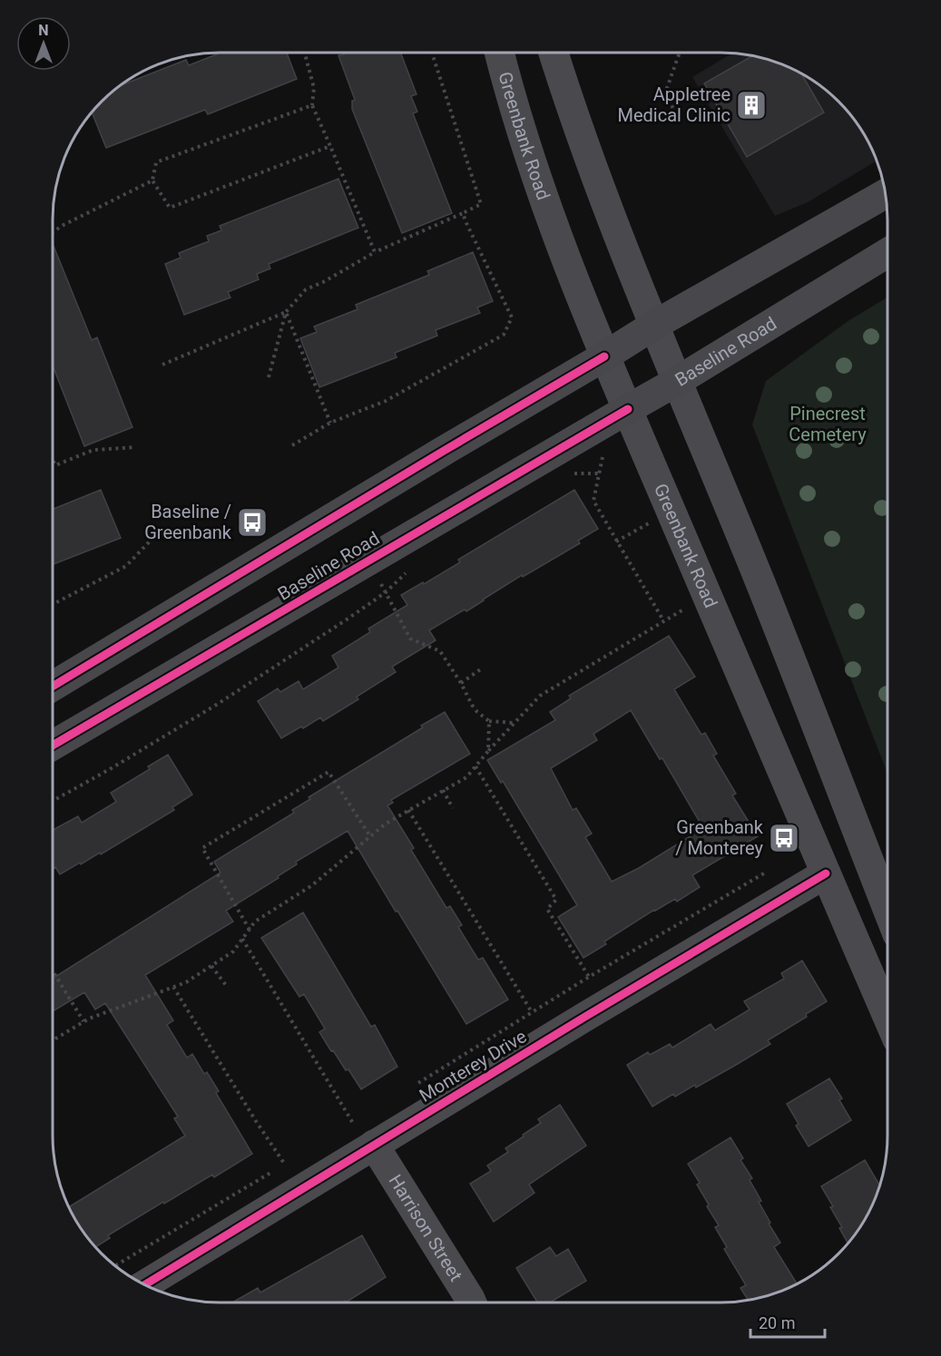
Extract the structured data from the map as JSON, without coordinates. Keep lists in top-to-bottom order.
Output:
{
  "streets": {
    "main road": [
      "Greenbank Road",
      "Baseline Road",
      "Monterey Drive",
      "Harrison Street"
    ]
  },
  "crossings": [
    ["Greenbank Road", "Baseline Road"],
    ["Greenbank Road", "Monterey Drive"],
    ["Monterey Drive", "Harrison Street"]
  ],
  "parks": ["Pinecrest Cemetery"],
  "places": {
    "building": ["Appletree Medical Clinic"],
    "bus stop": ["Baseline / Greenbank", "Greenbank / Monterey"]
  },
  "scale_bar": "20 m",
  "north": "top"
}
